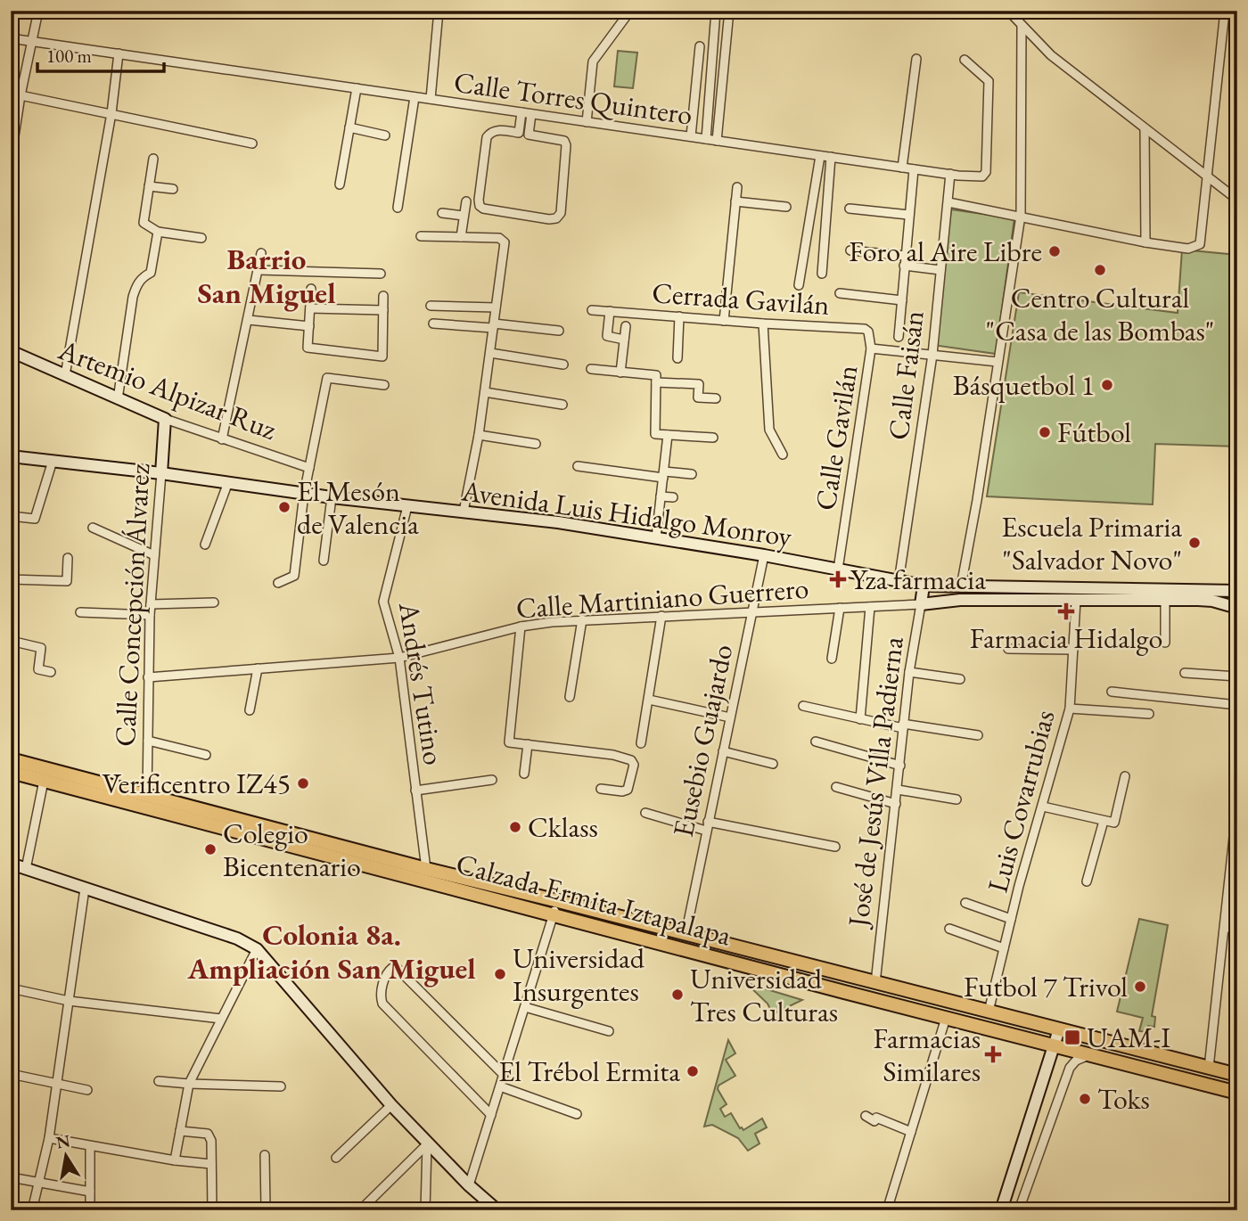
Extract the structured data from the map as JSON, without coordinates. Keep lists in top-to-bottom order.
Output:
{
  "streets": {
    "main road": ["Calzada Ermita Iztapalapa"],
    "street": [
      "Calle Torres Quintero",
      "Cerrada Gavilán",
      "Calle Faisán",
      "Artemio Alpizar Ruz",
      "Calle Gavilán",
      "Avenida Luis Hidalgo Monroy",
      "Calle Martiniano Guerrero",
      "Calle Concepción Álvarez",
      "Andrés Tutino",
      "Eusebio Guajardo",
      "José de Jesús Villa Padierna",
      "Luis Covarrubias"
    ]
  },
  "crossings": [
    ["Calle Torres Quintero", "Calle Faisán"],
    ["Cerrada Gavilán", "Calle Gavilán"],
    ["Calle Faisán", "Avenida Luis Hidalgo Monroy"],
    ["Artemio Alpizar Ruz", "Calle Concepción Álvarez"],
    ["Calle Gavilán", "Avenida Luis Hidalgo Monroy"],
    ["Avenida Luis Hidalgo Monroy", "Calle Concepción Álvarez"],
    ["Avenida Luis Hidalgo Monroy", "Andrés Tutino"],
    ["Avenida Luis Hidalgo Monroy", "Eusebio Guajardo"],
    ["Avenida Luis Hidalgo Monroy", "José de Jesús Villa Padierna"],
    ["Calle Martiniano Guerrero", "Calle Concepción Álvarez"],
    ["Calle Martiniano Guerrero", "Andrés Tutino"],
    ["Calle Martiniano Guerrero", "Eusebio Guajardo"],
    ["Calle Martiniano Guerrero", "José de Jesús Villa Padierna"],
    ["Calle Concepción Álvarez", "Calzada Ermita Iztapalapa"],
    ["Andrés Tutino", "Calzada Ermita Iztapalapa"],
    ["Eusebio Guajardo", "Calzada Ermita Iztapalapa"],
    ["José de Jesús Villa Padierna", "Calzada Ermita Iztapalapa"],
    ["Luis Covarrubias", "Calzada Ermita Iztapalapa"]
  ],
  "districts": ["Barrio San Miguel", "Colonia 8a. Ampliación San Miguel"],
  "places": {
    "other": [
      "Foro al Aire Libre",
      "Centro Cultural \"Casa de las Bombas\"",
      "Básquetbol 1",
      "Fútbol",
      "El Mesón de Valencia",
      "Escuela Primaria \"Salvador Novo\"",
      "Verificentro IZ45",
      "Cklass",
      "Colegio Bicentenario",
      "Universidad Insurgentes",
      "Futbol 7 Trivol",
      "Universidad Tres Culturas",
      "El Trébol Ermita",
      "Toks"
    ],
    "health": ["Yza farmacia", "Farmacia Hidalgo", "Farmacias Similares"],
    "transit": ["UAM-I"]
  },
  "scale_bar": "100 m",
  "north": "top"
}
